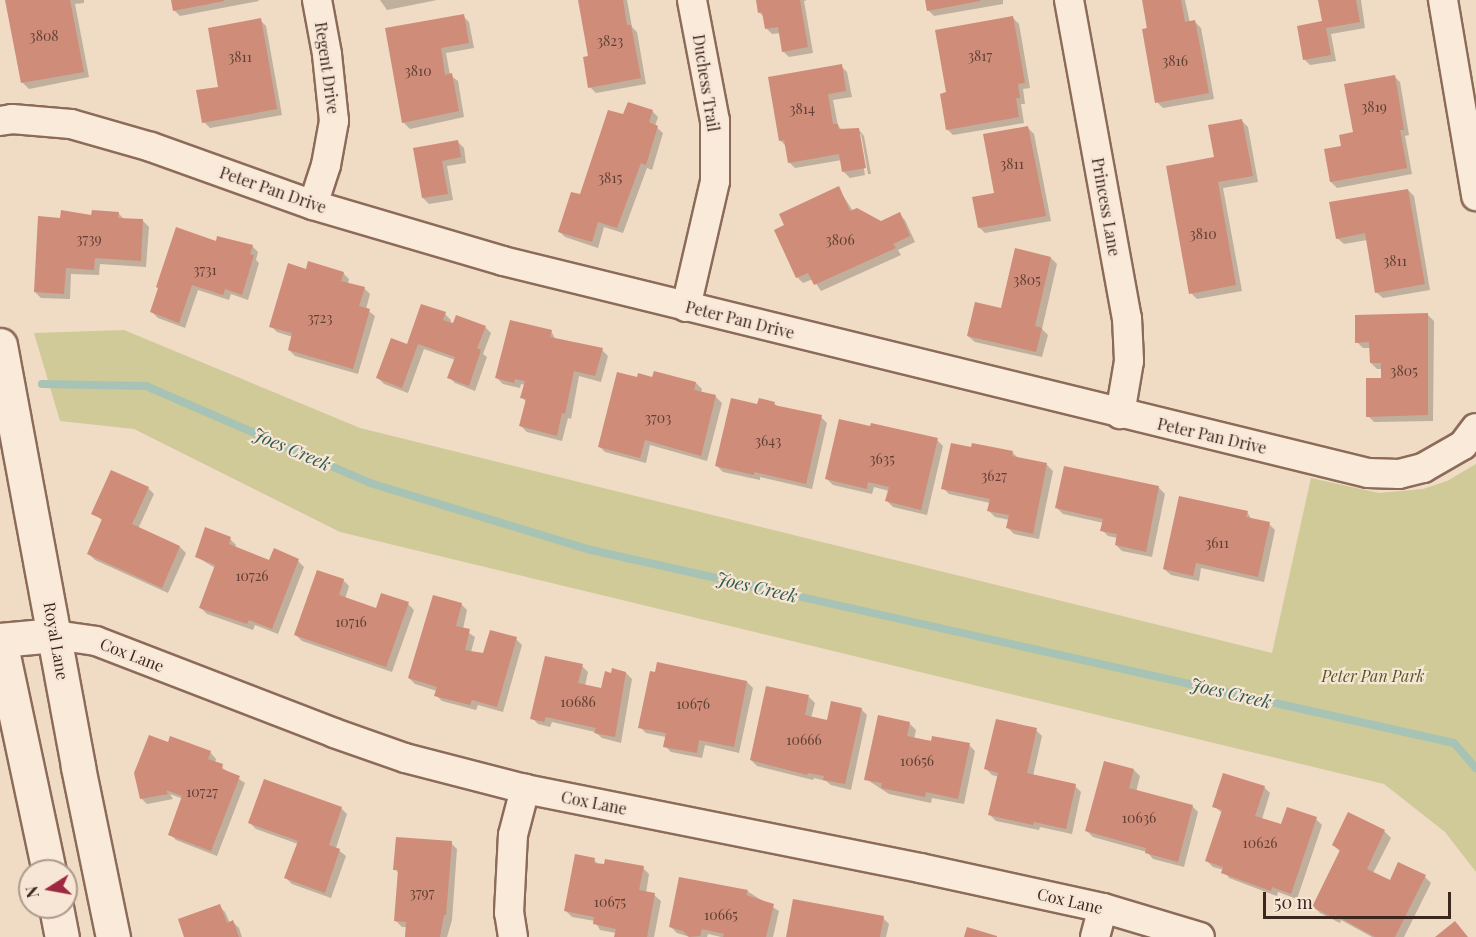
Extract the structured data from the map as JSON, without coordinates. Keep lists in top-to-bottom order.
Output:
{
  "streets": {
    "main road": ["Royal Lane", "Cox Lane"],
    "street": [
      "Regent Drive",
      "Duchess Trail",
      "Peter Pan Drive",
      "Princess Lane"
    ]
  },
  "crossings": [
    ["Regent Drive", "Peter Pan Drive"],
    ["Duchess Trail", "Peter Pan Drive"],
    ["Peter Pan Drive", "Princess Lane"],
    ["Royal Lane", "Cox Lane"]
  ],
  "water": ["Joes Creek"],
  "parks": ["Peter Pan Park"],
  "house_numbers": [
    "3808",
    "3823",
    "3817",
    "3811",
    "3816",
    "3810",
    "3819",
    "3814",
    "3811",
    "3815",
    "3810",
    "3739",
    "3806",
    "3811",
    "3731",
    "3805",
    "3723",
    "3805",
    "3703",
    "3643",
    "3635",
    "3627",
    "3611",
    "10726",
    "10716",
    "10686",
    "10676",
    "10666",
    "10656",
    "10727",
    "10636",
    "10626",
    "3797",
    "10675",
    "10665"
  ],
  "scale_bar": "50 m",
  "north": "left"
}
